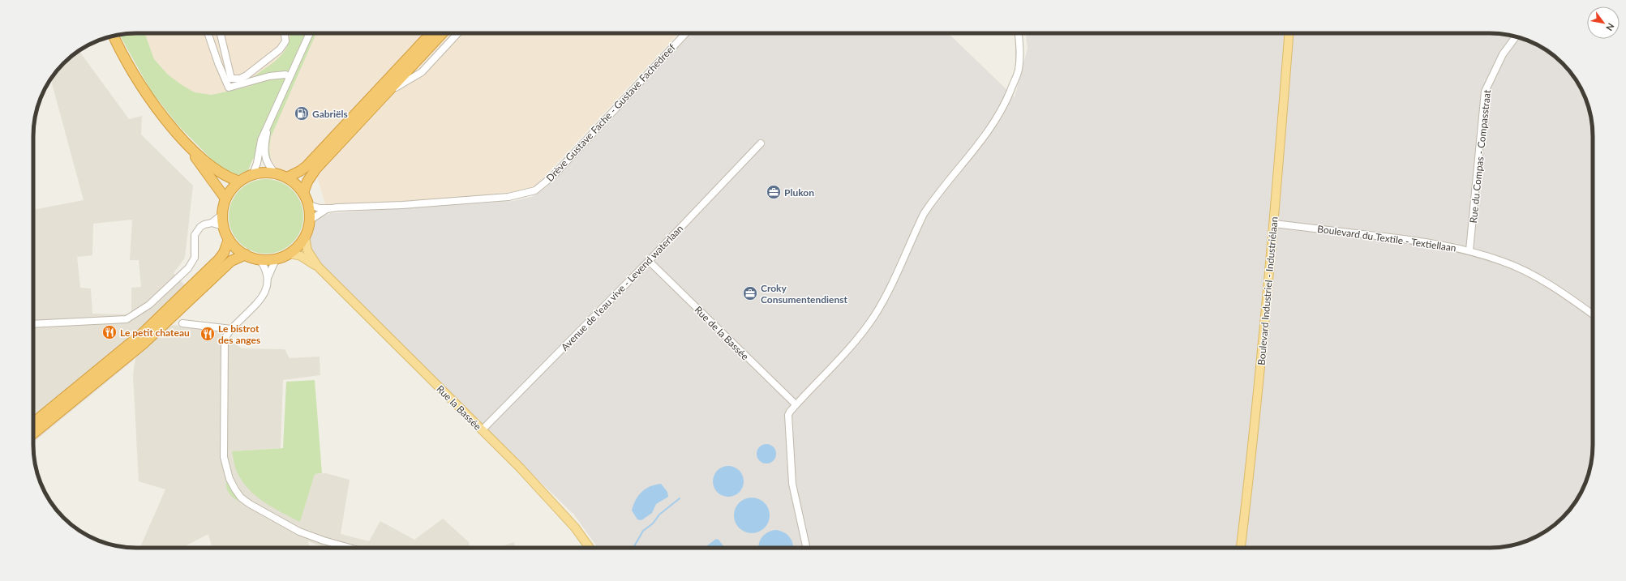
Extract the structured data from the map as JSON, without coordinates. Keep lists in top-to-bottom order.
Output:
{
  "streets": {
    "main road": ["Boulevard Industriel - Industriélaan", "Rue la Bassée"],
    "street": [
      "Drève Gustave Fache - Gustave Fachedreef",
      "Rue du Compas - Compasstraat",
      "Boulevard du Textile - Textiellaan",
      "Avenue de l'eau vive - Levend waterlaan",
      "Rue de la Bassée"
    ]
  },
  "crossings": [
    ["Drève Gustave Fache - Gustave Fachedreef", "Rue la Bassée"],
    ["Rue du Compas - Compasstraat", "Boulevard du Textile - Textiellaan"],
    ["Boulevard du Textile - Textiellaan", "Boulevard Industriel - Industriélaan"],
    ["Avenue de l'eau vive - Levend waterlaan", "Rue de la Bassée"],
    ["Avenue de l'eau vive - Levend waterlaan", "Rue la Bassée"]
  ],
  "places": {
    "fuel station": ["Gabriëls"],
    "office": ["Plukon", "Croky Consumentendienst"],
    "restaurant": ["Le petit chateau", "Le bistrot des anges"]
  },
  "north": "bottom right"
}
